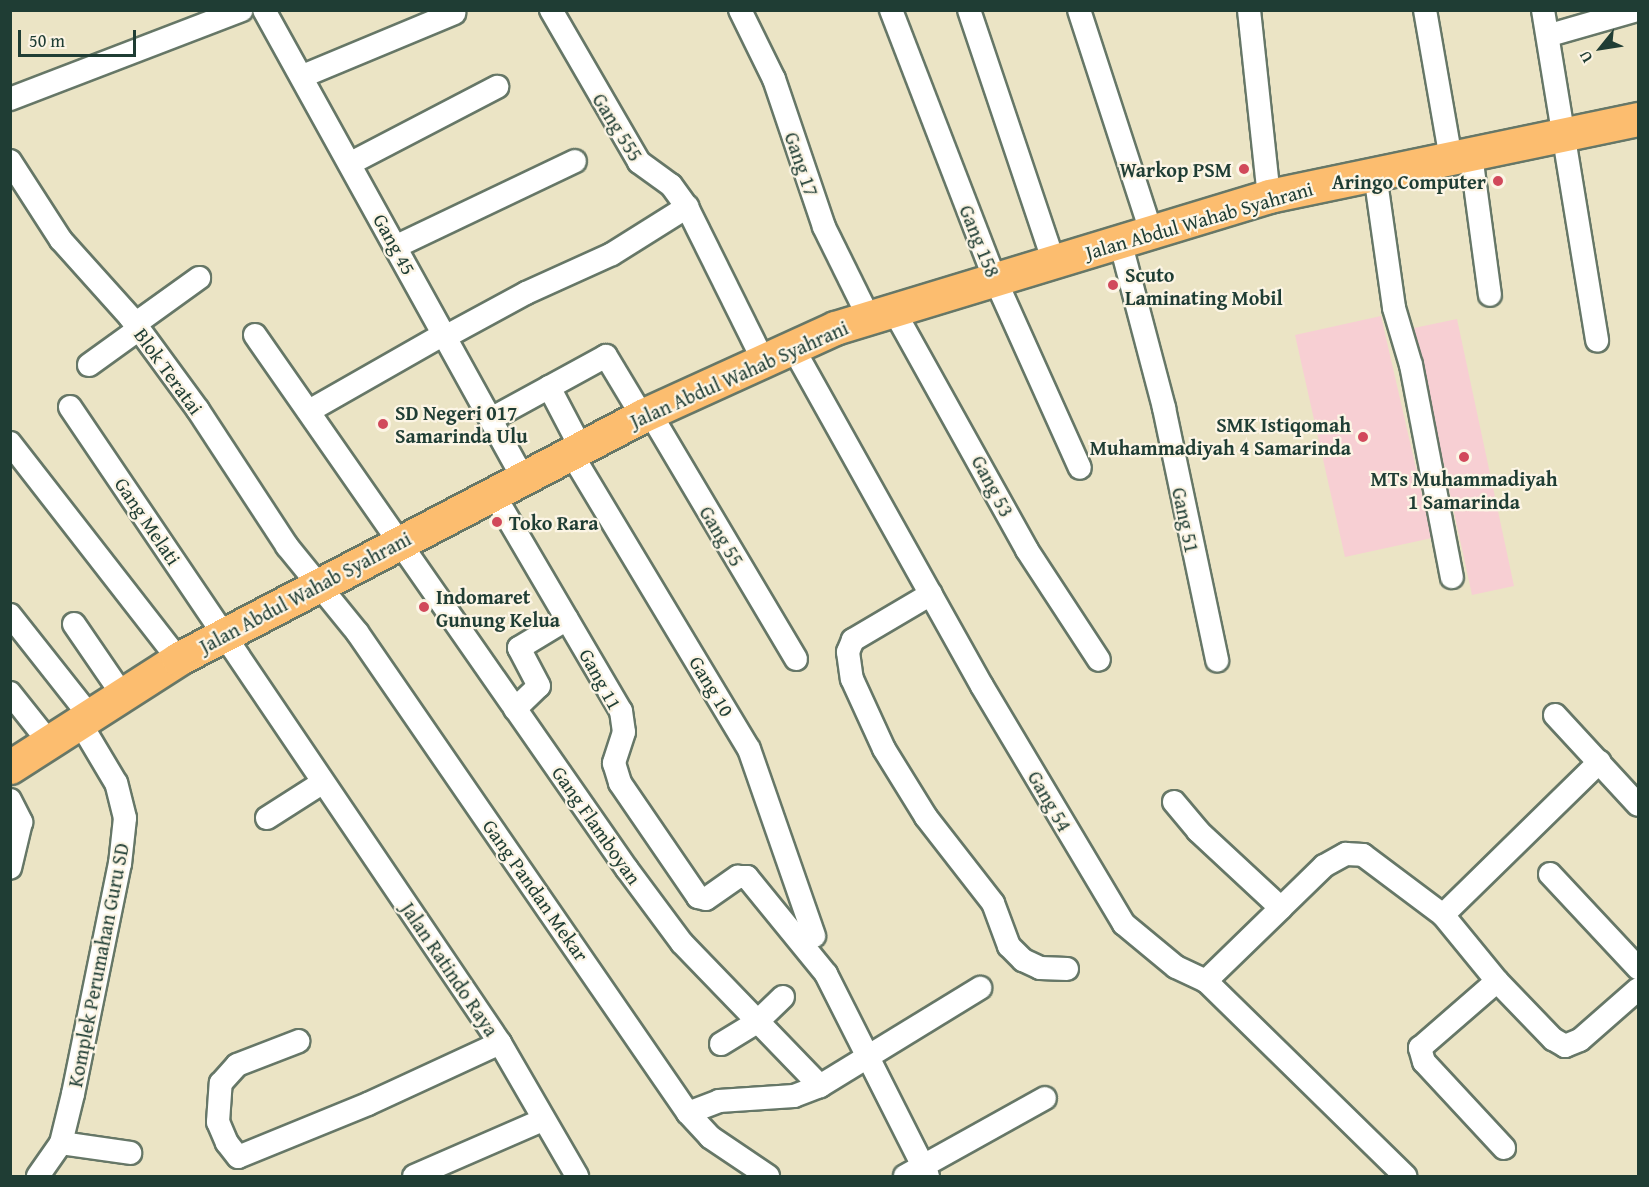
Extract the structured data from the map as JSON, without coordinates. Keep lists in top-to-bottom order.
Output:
{
  "streets": {
    "highway": ["Jalan Abdul Wahab Syahrani"],
    "street": [
      "Gang 555",
      "Gang 17",
      "Gang 158",
      "Gang 45",
      "Blok Teratai",
      "Gang 53",
      "Gang 51",
      "Gang Melati",
      "Gang 55",
      "Gang 11",
      "Gang 10",
      "Gang 54",
      "Gang Flamboyan",
      "Gang Pandan Mekar",
      "Komplek Perumahan Guru SD",
      "Jalan Ratindo Raya"
    ]
  },
  "crossings": [
    ["Gang 555", "Jalan Abdul Wahab Syahrani"],
    ["Gang 17", "Jalan Abdul Wahab Syahrani"],
    ["Gang 17", "Gang 53"],
    ["Jalan Abdul Wahab Syahrani", "Gang 158"],
    ["Jalan Abdul Wahab Syahrani", "Gang 45"],
    ["Jalan Abdul Wahab Syahrani", "Blok Teratai"],
    ["Jalan Abdul Wahab Syahrani", "Gang 53"],
    ["Jalan Abdul Wahab Syahrani", "Gang 51"],
    ["Jalan Abdul Wahab Syahrani", "Gang Melati"],
    ["Jalan Abdul Wahab Syahrani", "Gang 55"],
    ["Jalan Abdul Wahab Syahrani", "Gang 11"],
    ["Jalan Abdul Wahab Syahrani", "Gang 10"],
    ["Jalan Abdul Wahab Syahrani", "Gang 54"],
    ["Jalan Abdul Wahab Syahrani", "Gang Flamboyan"],
    ["Jalan Abdul Wahab Syahrani", "Gang Pandan Mekar"],
    ["Jalan Abdul Wahab Syahrani", "Komplek Perumahan Guru SD"],
    ["Jalan Abdul Wahab Syahrani", "Jalan Ratindo Raya"],
    ["Blok Teratai", "Gang Pandan Mekar"],
    ["Gang Melati", "Jalan Ratindo Raya"],
    ["Gang 55", "Gang 10"]
  ],
  "places": [
    "Warkop PSM",
    "Aringo Computer",
    "Scuto Laminating Mobil",
    "SD Negeri 017 Samarinda Ulu",
    "SMK Istiqomah Muhammadiyah 4 Samarinda",
    "MTs Muhammadiyah 1 Samarinda",
    "Toko Rara",
    "Indomaret Gunung Kelua"
  ],
  "scale_bar": "50 m",
  "north": "bottom left"
}
